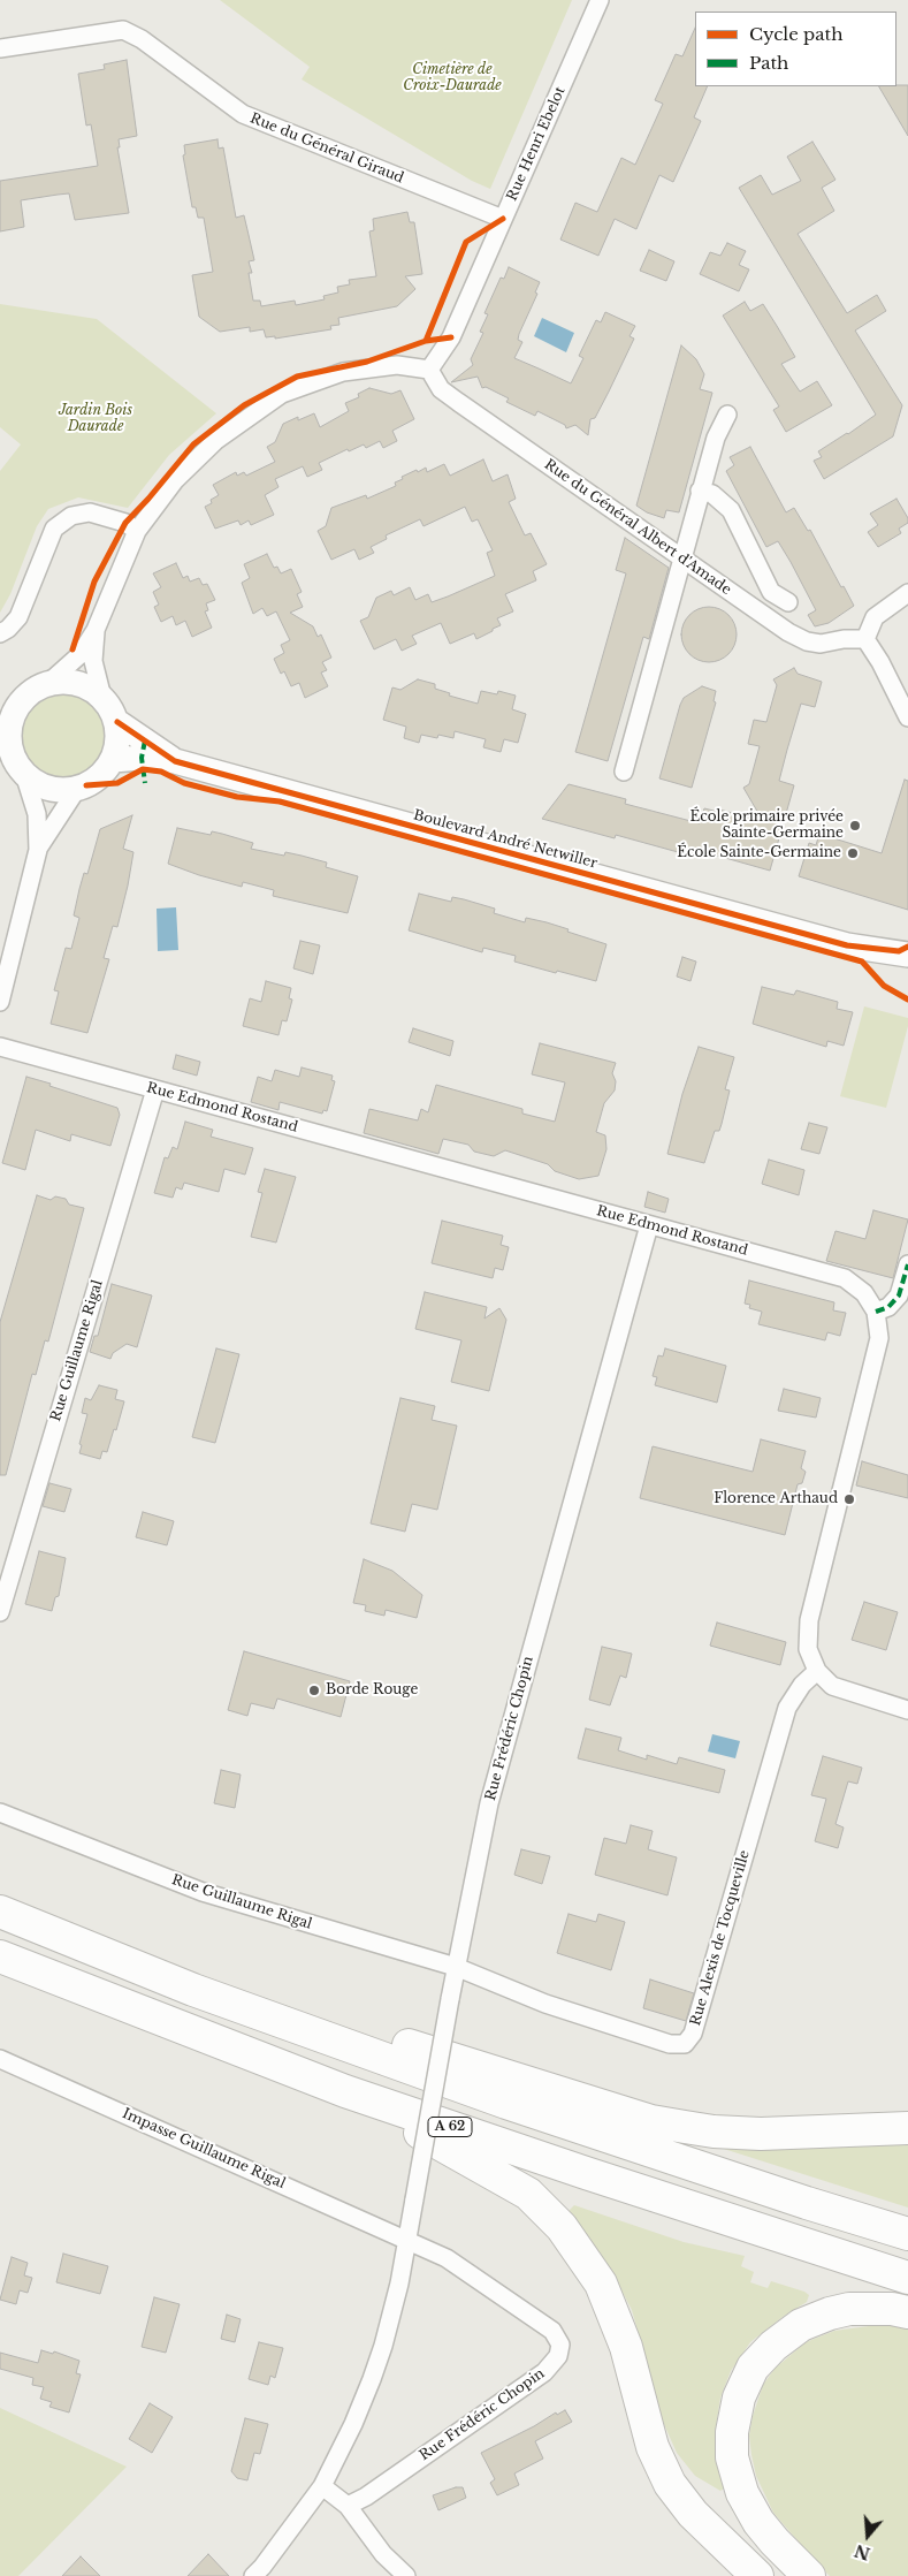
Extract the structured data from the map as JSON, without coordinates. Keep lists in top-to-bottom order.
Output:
{
  "streets": {
    "highway": ["A 62"],
    "main road": ["Boulevard André Netwiller"],
    "street": [
      "Rue Henri Ebelot",
      "Rue du Général Giraud",
      "Rue du Général Albert d'Amade",
      "Rue Edmond Rostand",
      "Rue Guillaume Rigal",
      "Rue Frédéric Chopin",
      "Rue Alexis de Tocqueville",
      "Impasse Guillaume Rigal"
    ]
  },
  "crossings": [
    ["Rue Henri Ebelot", "Rue du Général Giraud"],
    ["Rue Henri Ebelot", "Rue du Général Albert d'Amade"],
    ["Rue Edmond Rostand", "Rue Guillaume Rigal"],
    ["Rue Edmond Rostand", "Rue Frédéric Chopin"],
    ["Rue Guillaume Rigal", "Rue Frédéric Chopin"],
    ["Rue Guillaume Rigal", "Rue Alexis de Tocqueville"],
    ["Rue Frédéric Chopin", "Rue Alexis de Tocqueville"],
    ["Rue Frédéric Chopin", "Impasse Guillaume Rigal"]
  ],
  "parks": ["Cimetière de Croix-Daurade", "Jardin Bois Daurade"],
  "places": [
    "École primaire privée Sainte-Germaine",
    "École Sainte-Germaine",
    "Florence Arthaud",
    "Borde Rouge"
  ],
  "legend": ["Cycle path", "Path"],
  "north": "bottom"
}
